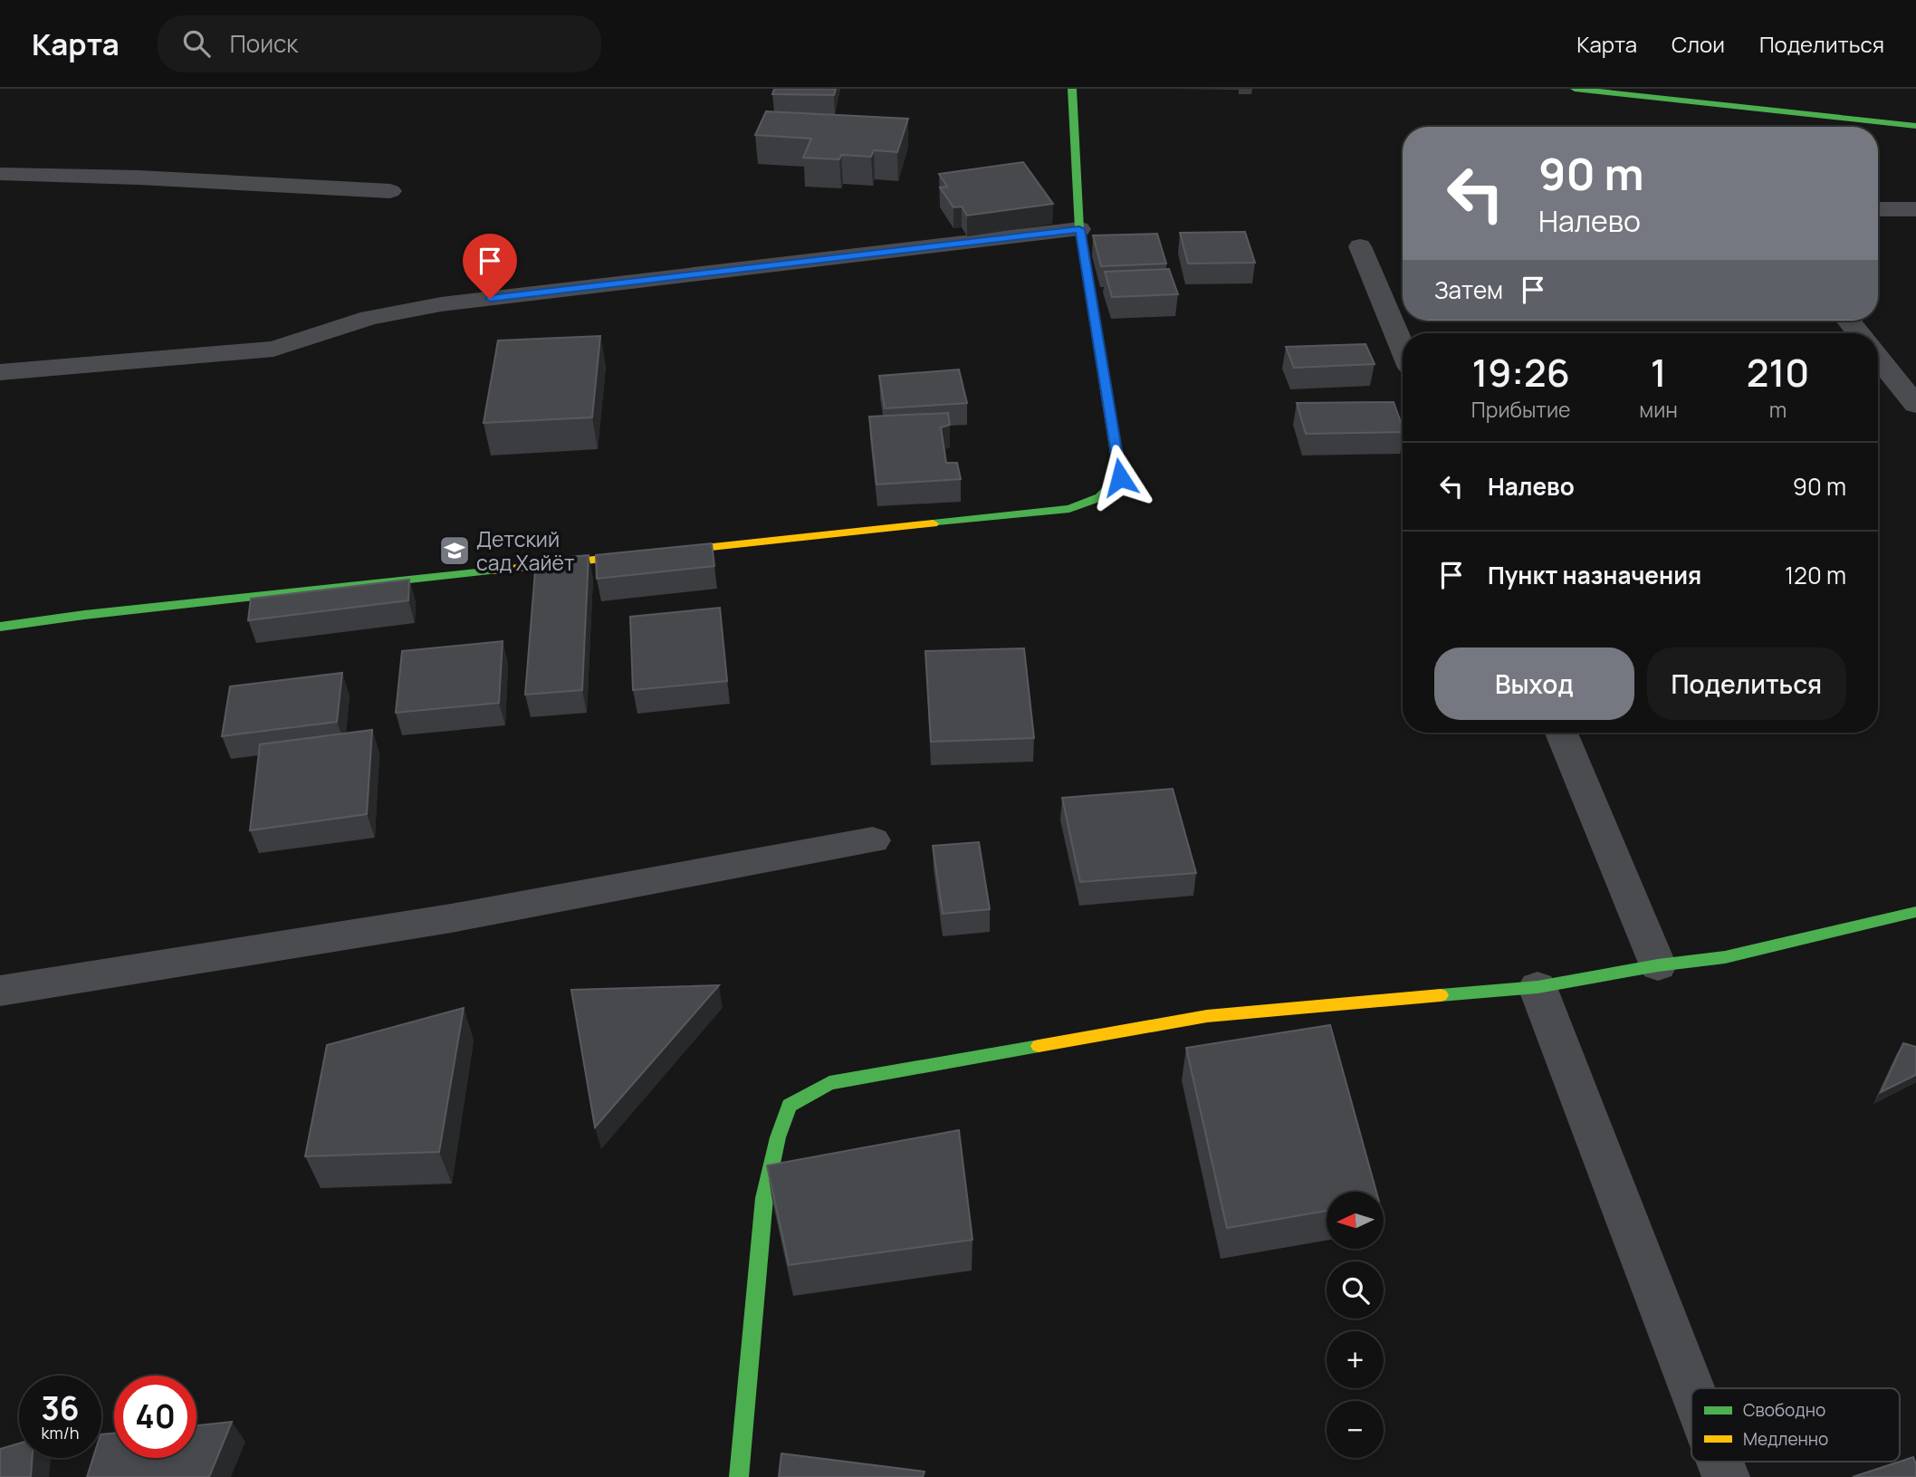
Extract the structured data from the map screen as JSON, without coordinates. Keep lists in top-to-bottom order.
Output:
{
  "places": {
    "school or university": ["Детский сад Хайёт"]
  },
  "legend": ["Свободно", "Медленно"],
  "north": "left",
  "page": {
    "header": "Карта",
    "search": "Поиск",
    "nav": ["Карта", "Слои", "Поделиться"],
    "turn": ["90 m", "Налево"],
    "then": "Затем",
    "eta": [
      "19:26",
      "Прибытие",
      "1",
      "мин",
      "210",
      "m"
    ],
    "list": [
      {
        "name": "Налево",
        "value": "90 m"
      },
      {
        "name": "Пункт назначения",
        "value": "120 m"
      }
    ],
    "buttons": ["Выход", "Поделиться"],
    "map_buttons": ["+", "−"],
    "speed": "36 km/h",
    "limit": "40"
  }
}
